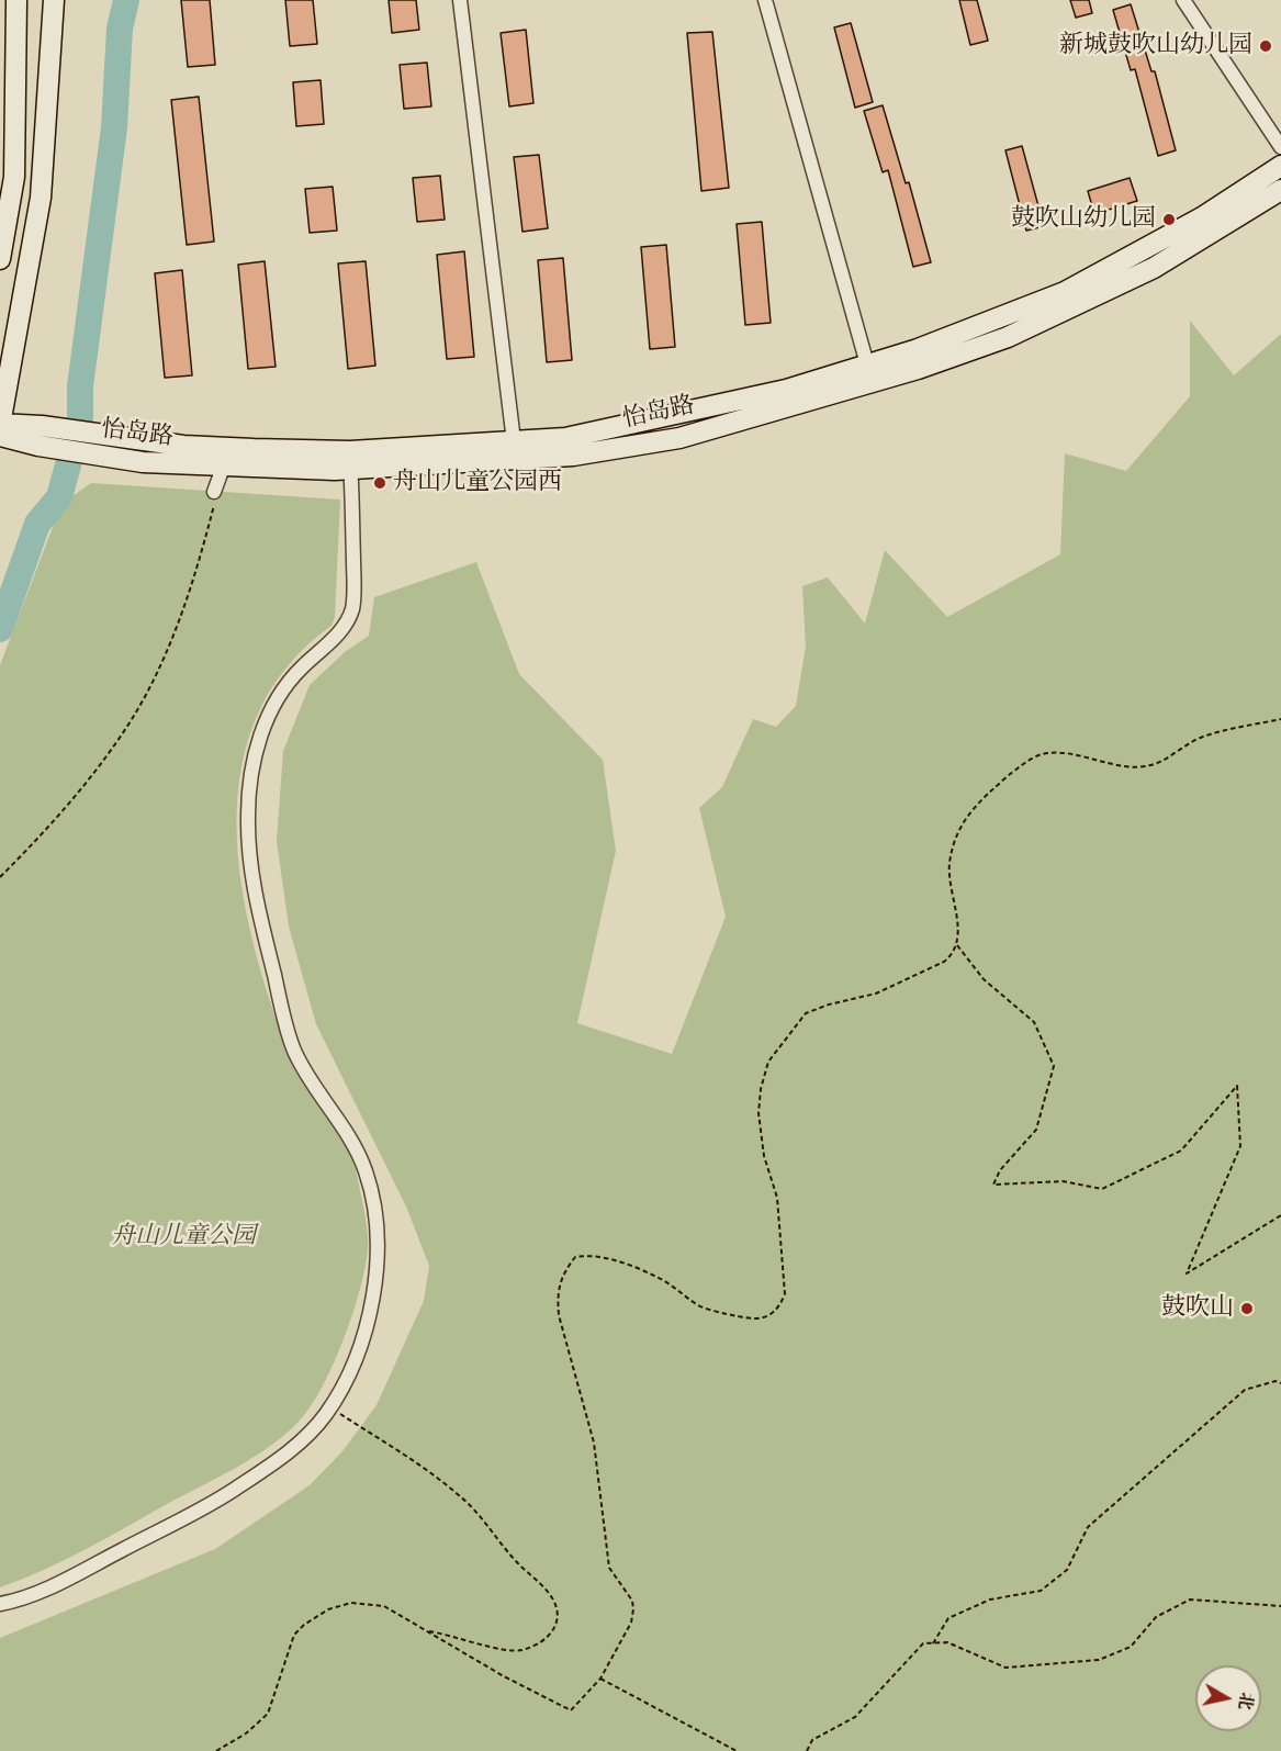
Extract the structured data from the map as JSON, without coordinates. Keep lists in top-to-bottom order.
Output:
{
  "streets": {
    "street": ["怡岛路"]
  },
  "parks": ["舟山儿童公园"],
  "places": [
    "新城鼓吹山幼儿园",
    "鼓吹山幼儿园",
    "舟山儿童公园西",
    "鼓吹山"
  ],
  "north": "right"
}
